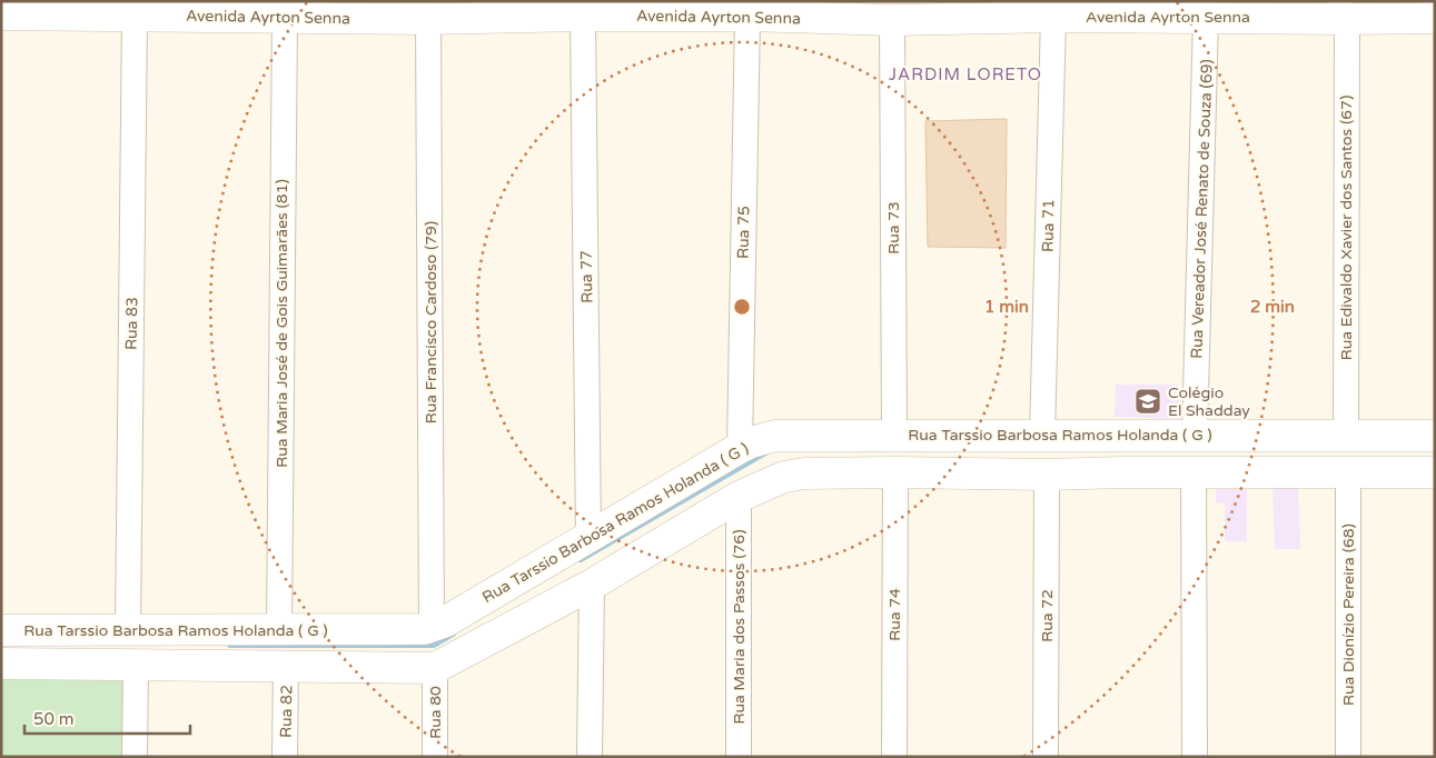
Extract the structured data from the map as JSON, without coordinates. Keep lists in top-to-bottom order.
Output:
{
  "streets": {
    "street": [
      "Avenida Ayrton Senna",
      "Rua Vereador José Renato de Souza (69)",
      "Rua 71",
      "Rua 73",
      "Rua Edivaldo Xavier dos Santos (67)",
      "Rua 75",
      "Rua 77",
      "Rua Francisco Cardoso (79)",
      "Rua 83",
      "Rua Maria José de Gois Guimarães (81)",
      "Rua Tarssio Barbosa Ramos Holanda ( G )",
      "Rua 74",
      "Rua Dionízio Pereira (68)",
      "Rua 72",
      "Rua Maria dos Passos (76)",
      "Rua 82",
      "Rua 80"
    ]
  },
  "crossings": [
    ["Avenida Ayrton Senna", "Rua Vereador José Renato de Souza (69)"],
    ["Avenida Ayrton Senna", "Rua 71"],
    ["Avenida Ayrton Senna", "Rua 73"],
    ["Avenida Ayrton Senna", "Rua Edivaldo Xavier dos Santos (67)"],
    ["Avenida Ayrton Senna", "Rua 75"],
    ["Avenida Ayrton Senna", "Rua 77"],
    ["Avenida Ayrton Senna", "Rua Francisco Cardoso (79)"],
    ["Avenida Ayrton Senna", "Rua 83"],
    ["Avenida Ayrton Senna", "Rua Maria José de Gois Guimarães (81)"],
    ["Rua Vereador José Renato de Souza (69)", "Rua Tarssio Barbosa Ramos Holanda ( G )"],
    ["Rua 71", "Rua Tarssio Barbosa Ramos Holanda ( G )"],
    ["Rua 73", "Rua Tarssio Barbosa Ramos Holanda ( G )"],
    ["Rua Edivaldo Xavier dos Santos (67)", "Rua Tarssio Barbosa Ramos Holanda ( G )"],
    ["Rua 75", "Rua Tarssio Barbosa Ramos Holanda ( G )"],
    ["Rua 77", "Rua Tarssio Barbosa Ramos Holanda ( G )"],
    ["Rua Francisco Cardoso (79)", "Rua Tarssio Barbosa Ramos Holanda ( G )"],
    ["Rua 83", "Rua Tarssio Barbosa Ramos Holanda ( G )"],
    ["Rua Maria José de Gois Guimarães (81)", "Rua Tarssio Barbosa Ramos Holanda ( G )"]
  ],
  "districts": ["JARDIM LORETO"],
  "places": {
    "school or university": ["Colégio El Shadday"]
  },
  "scale_bar": "50 m",
  "rings": ["1 min", "2 min"]
}
